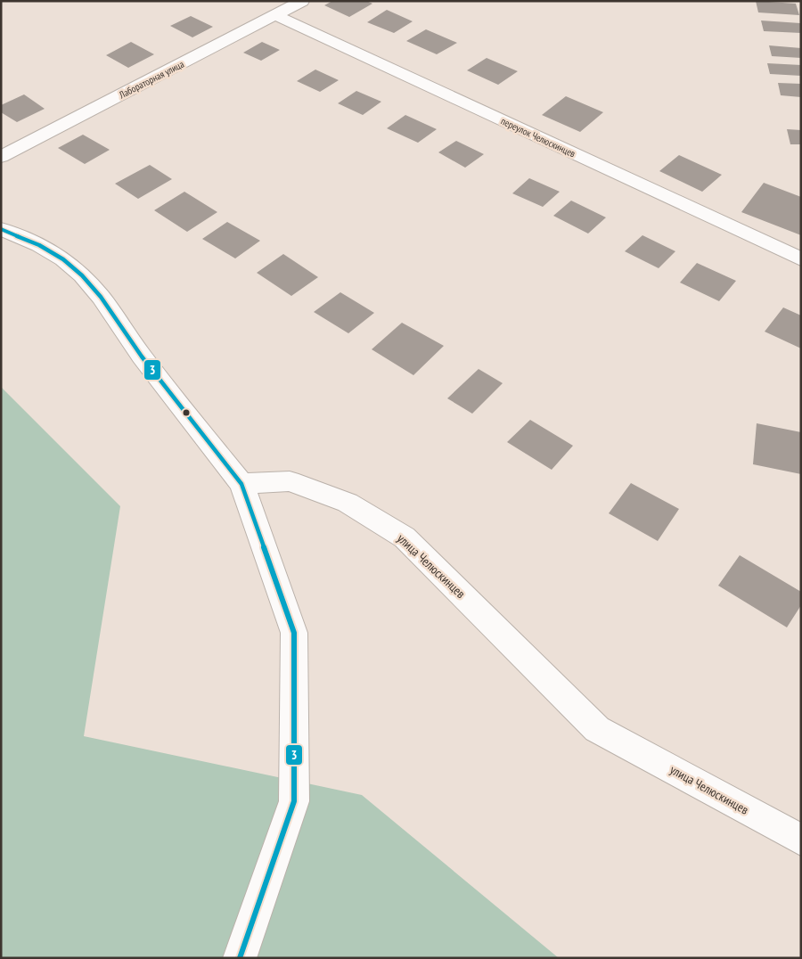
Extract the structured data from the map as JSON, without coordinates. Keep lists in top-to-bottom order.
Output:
{
  "streets": {
    "street": ["Лабораторная улица", "переулок Челюскинцев", "улица Челюскинцев"]
  },
  "crossings": [
    ["Лабораторная улица", "переулок Челюскинцев"]
  ],
  "lines": ["transit line 3"]
}
